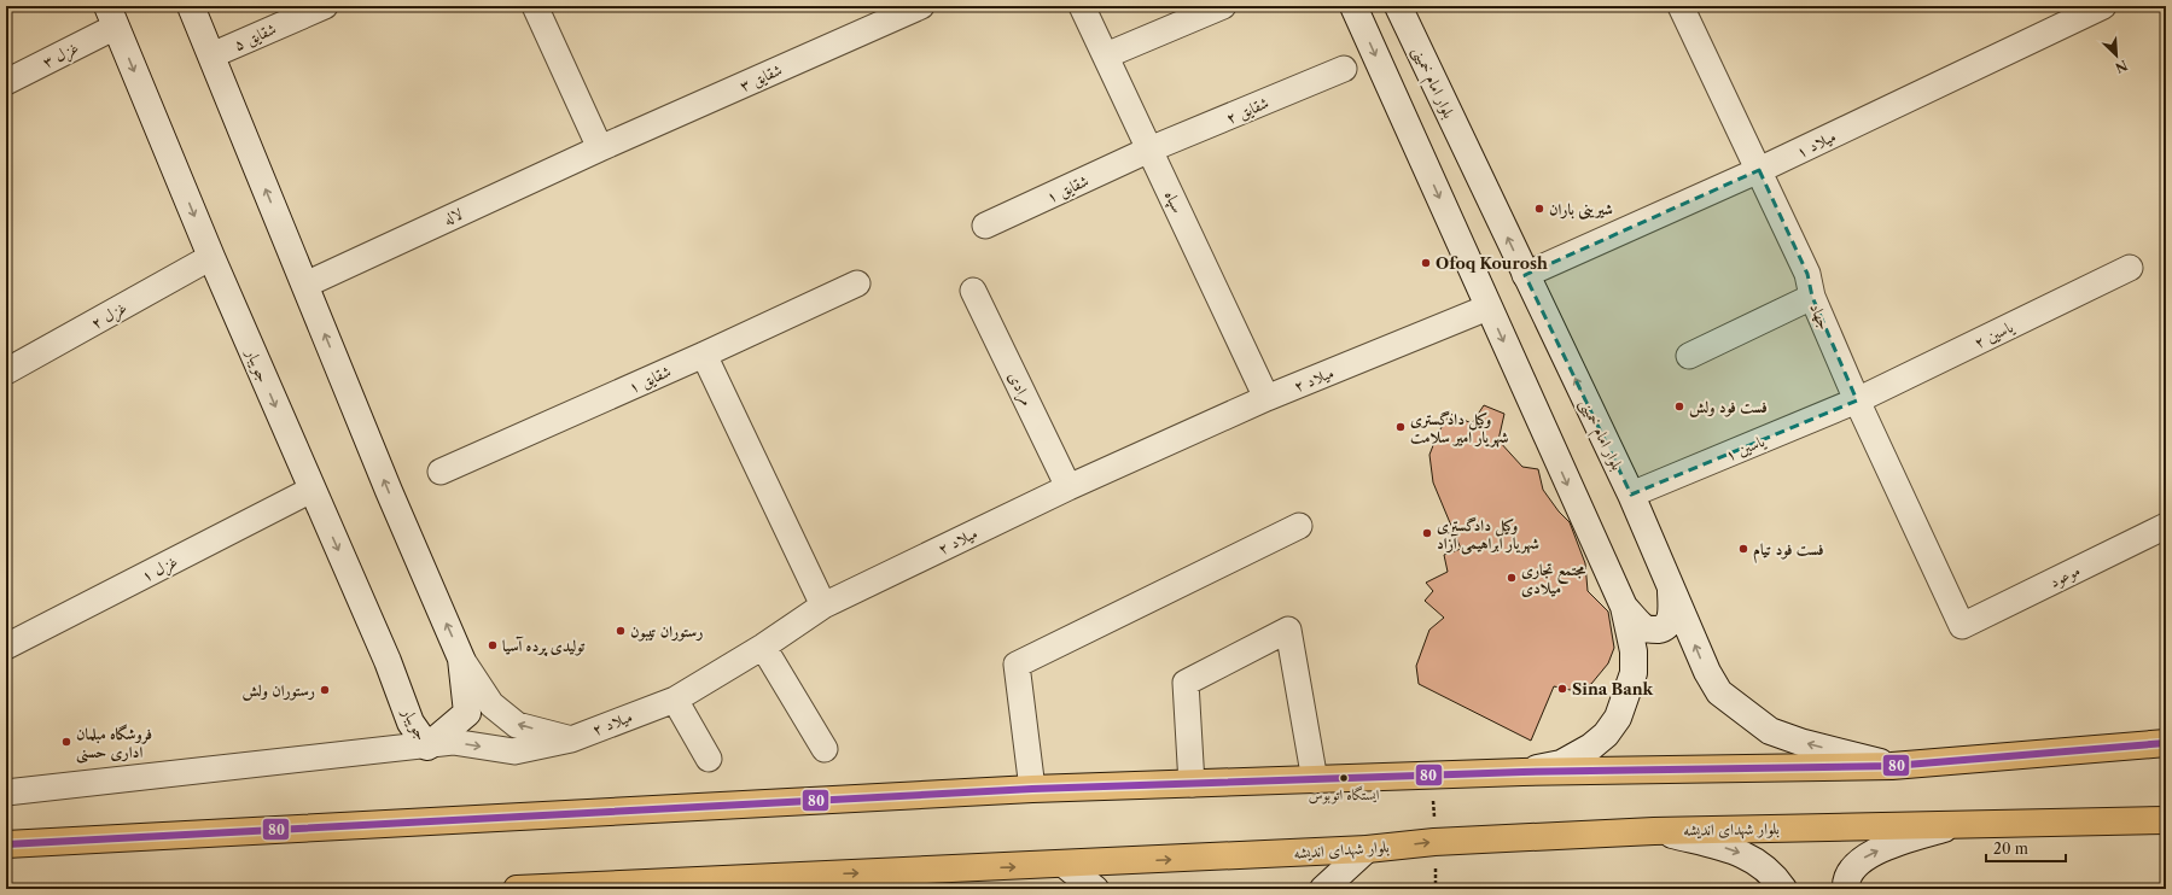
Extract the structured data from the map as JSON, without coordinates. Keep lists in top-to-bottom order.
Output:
{
  "streets": {
    "main road": ["بلوار شهدای اندیشه"],
    "street": [
      "شقایق ۵",
      "غزل ۳",
      "شقایق ۳",
      "بلوار امام خمینی",
      "شقایق ۲",
      "میلاد ۱",
      "شقایق ۱",
      "سپاه",
      "لاله",
      "غزل ۲",
      "جهاد",
      "یاسین ۲",
      "جویبار",
      "میلاد ۲",
      "مرادی",
      "یاسین ۱",
      "غزل ۱",
      "موعود"
    ]
  },
  "crossings": [
    ["شقایق ۵", "جویبار"],
    ["غزل ۳", "جویبار"],
    ["شقایق ۳", "لاله"],
    ["بلوار امام خمینی", "میلاد ۱"],
    ["بلوار امام خمینی", "یاسین ۱"],
    ["شقایق ۲", "شقایق ۱"],
    ["شقایق ۲", "سپاه"],
    ["میلاد ۱", "جهاد"],
    ["شقایق ۱", "سپاه"],
    ["سپاه", "میلاد ۲"],
    ["لاله", "جویبار"],
    ["غزل ۲", "جویبار"],
    ["جهاد", "یاسین ۲"],
    ["جهاد", "یاسین ۱"],
    ["جهاد", "موعود"],
    ["یاسین ۲", "یاسین ۱"],
    ["جویبار", "میلاد ۲"],
    ["جویبار", "غزل ۱"],
    ["میلاد ۲", "مرادی"]
  ],
  "places": [
    "شیرینی باران",
    "Ofoq Kourosh",
    "فست فود ولش",
    "وکیل دادگستری شهریار امیر سلامت",
    "وکیل دادگستری شهریار ابراهیمی آزاد",
    "فست فود تیام",
    "مجتمع تجاری میلادی",
    "رستوران تیبون",
    "تولیدی پرده آسیا",
    "Sina Bank",
    "رستوران ولش",
    "فروشگاه مبلمان اداری حسنی",
    "ایستگاه اتوبوس"
  ],
  "lines": ["transit line 80"],
  "scale_bar": "20 m",
  "north": "bottom right"
}
